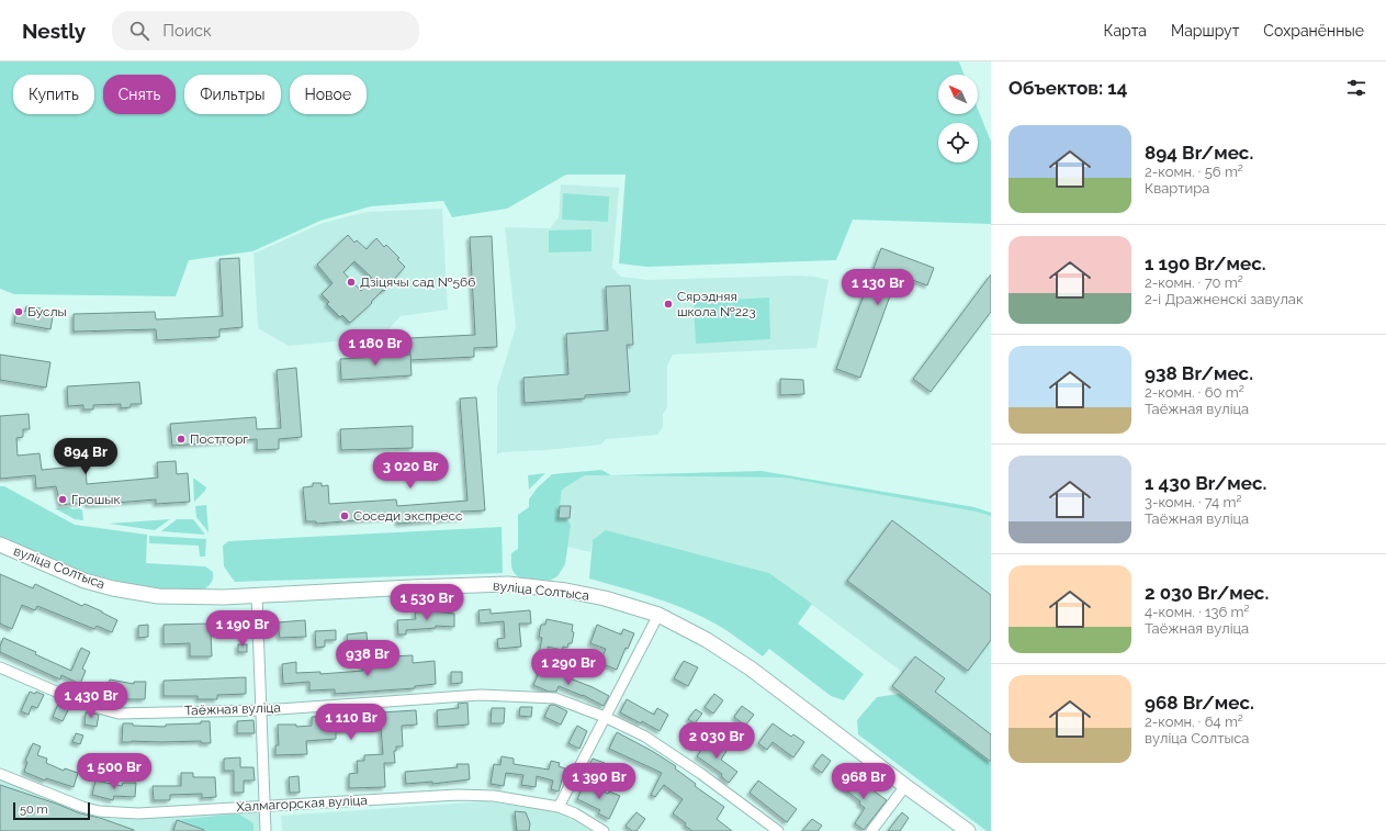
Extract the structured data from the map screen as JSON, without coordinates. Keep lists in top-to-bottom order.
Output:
{
  "streets": {
    "main road": ["вуліца Солтыса"],
    "street": ["Таёжная вуліца", "Халмагорская вуліца"]
  },
  "places": [
    "Дзіцячы сад №566",
    "Сярэдняя школа №223",
    "Буслы",
    "Постторг",
    "Грошык",
    "Соседи экспресс"
  ],
  "scale_bar": "50 m",
  "north": "top left",
  "page": {
    "header": "Nestly",
    "search": "Поиск",
    "nav": ["Карта", "Маршрут", "Сохранённые"],
    "heading": "Объектов: 14",
    "chip": [
      "Купить",
      "Снять",
      "Фильтры",
      "Новое"
    ],
    "list": [
      {
        "name": "894 Br/мес.",
        "note": "2-комн. · 56 m² · Квартира"
      },
      {
        "name": "1 190 Br/мес.",
        "note": "2-комн. · 70 m² · 2-і Дражненскі завулак"
      },
      {
        "name": "938 Br/мес.",
        "note": "2-комн. · 60 m² · Таёжная вуліца"
      },
      {
        "name": "1 430 Br/мес.",
        "note": "3-комн. · 74 m² · Таёжная вуліца"
      },
      {
        "name": "2 030 Br/мес.",
        "note": "4-комн. · 136 m² · Таёжная вуліца"
      },
      {
        "name": "968 Br/мес.",
        "note": "2-комн. · 64 m² · вуліца Солтыса"
      }
    ],
    "price": [
      "1 130 Br",
      "1 180 Br",
      "894 Br",
      "3 020 Br",
      "1 530 Br",
      "1 190 Br",
      "938 Br",
      "1 290 Br",
      "1 430 Br",
      "1 110 Br",
      "2 030 Br",
      "1 500 Br",
      "1 390 Br",
      "968 Br"
    ],
    "scale": "50 m"
  }
}
